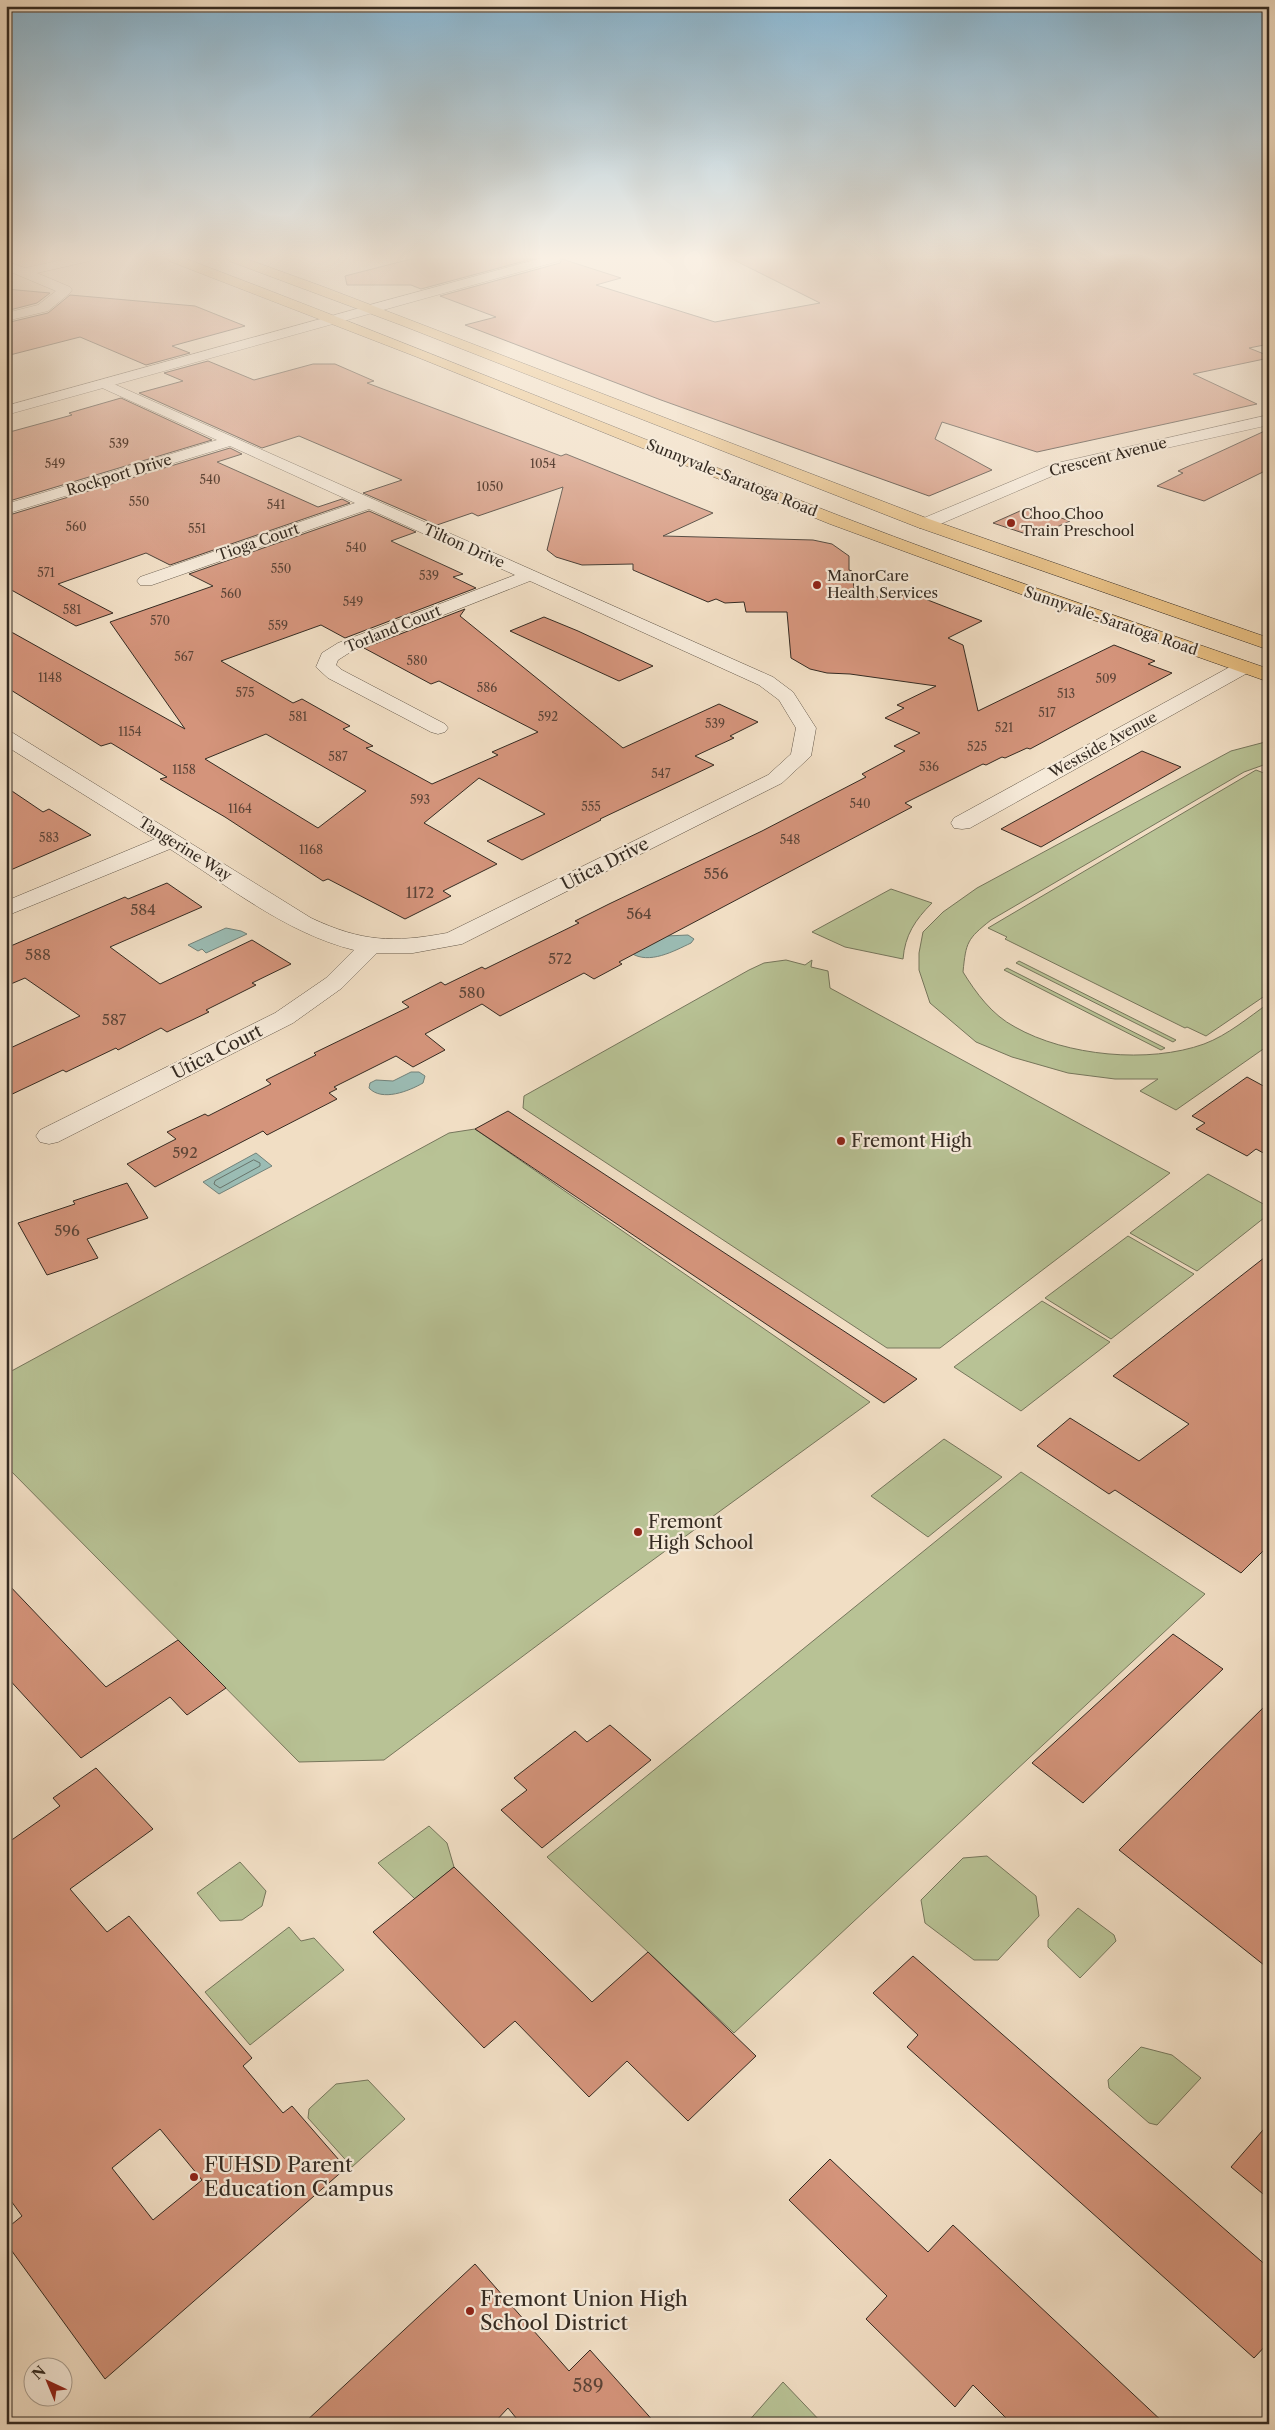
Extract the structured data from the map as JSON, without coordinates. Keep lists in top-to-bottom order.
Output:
{
  "streets": {
    "main road": ["Sunnyvale-Saratoga Road"],
    "street": [
      "Crescent Avenue",
      "Rockport Drive",
      "Tioga Court",
      "Tilton Drive",
      "Torland Court",
      "Westside Avenue",
      "Tangerine Way",
      "Utica Drive",
      "Utica Court"
    ]
  },
  "crossings": [
    ["Crescent Avenue", "Sunnyvale-Saratoga Road"],
    ["Rockport Drive", "Tilton Drive"],
    ["Sunnyvale-Saratoga Road", "Westside Avenue"],
    ["Tioga Court", "Tilton Drive"],
    ["Tilton Drive", "Torland Court"],
    ["Tilton Drive", "Utica Drive"],
    ["Tangerine Way", "Utica Drive"],
    ["Tangerine Way", "Utica Court"],
    ["Utica Drive", "Utica Court"]
  ],
  "places": [
    "Choo Choo Train Preschool",
    "ManorCare Health Services",
    "Fremont High",
    "Fremont High School",
    "FUHSD Parent Education Campus",
    "Fremont Union High School District"
  ],
  "house_numbers": [
    "539",
    "549",
    "1054",
    "540",
    "1050",
    "550",
    "541",
    "560",
    "551",
    "540",
    "550",
    "571",
    "539",
    "560",
    "549",
    "581",
    "570",
    "559",
    "567",
    "580",
    "1148",
    "509",
    "586",
    "575",
    "513",
    "517",
    "581",
    "592",
    "539",
    "521",
    "1154",
    "525",
    "587",
    "536",
    "1158",
    "547",
    "593",
    "540",
    "555",
    "1164",
    "583",
    "548",
    "1168",
    "556",
    "1172",
    "584",
    "564",
    "588",
    "572",
    "580",
    "587",
    "592",
    "596",
    "589"
  ],
  "north": "top left"
}
